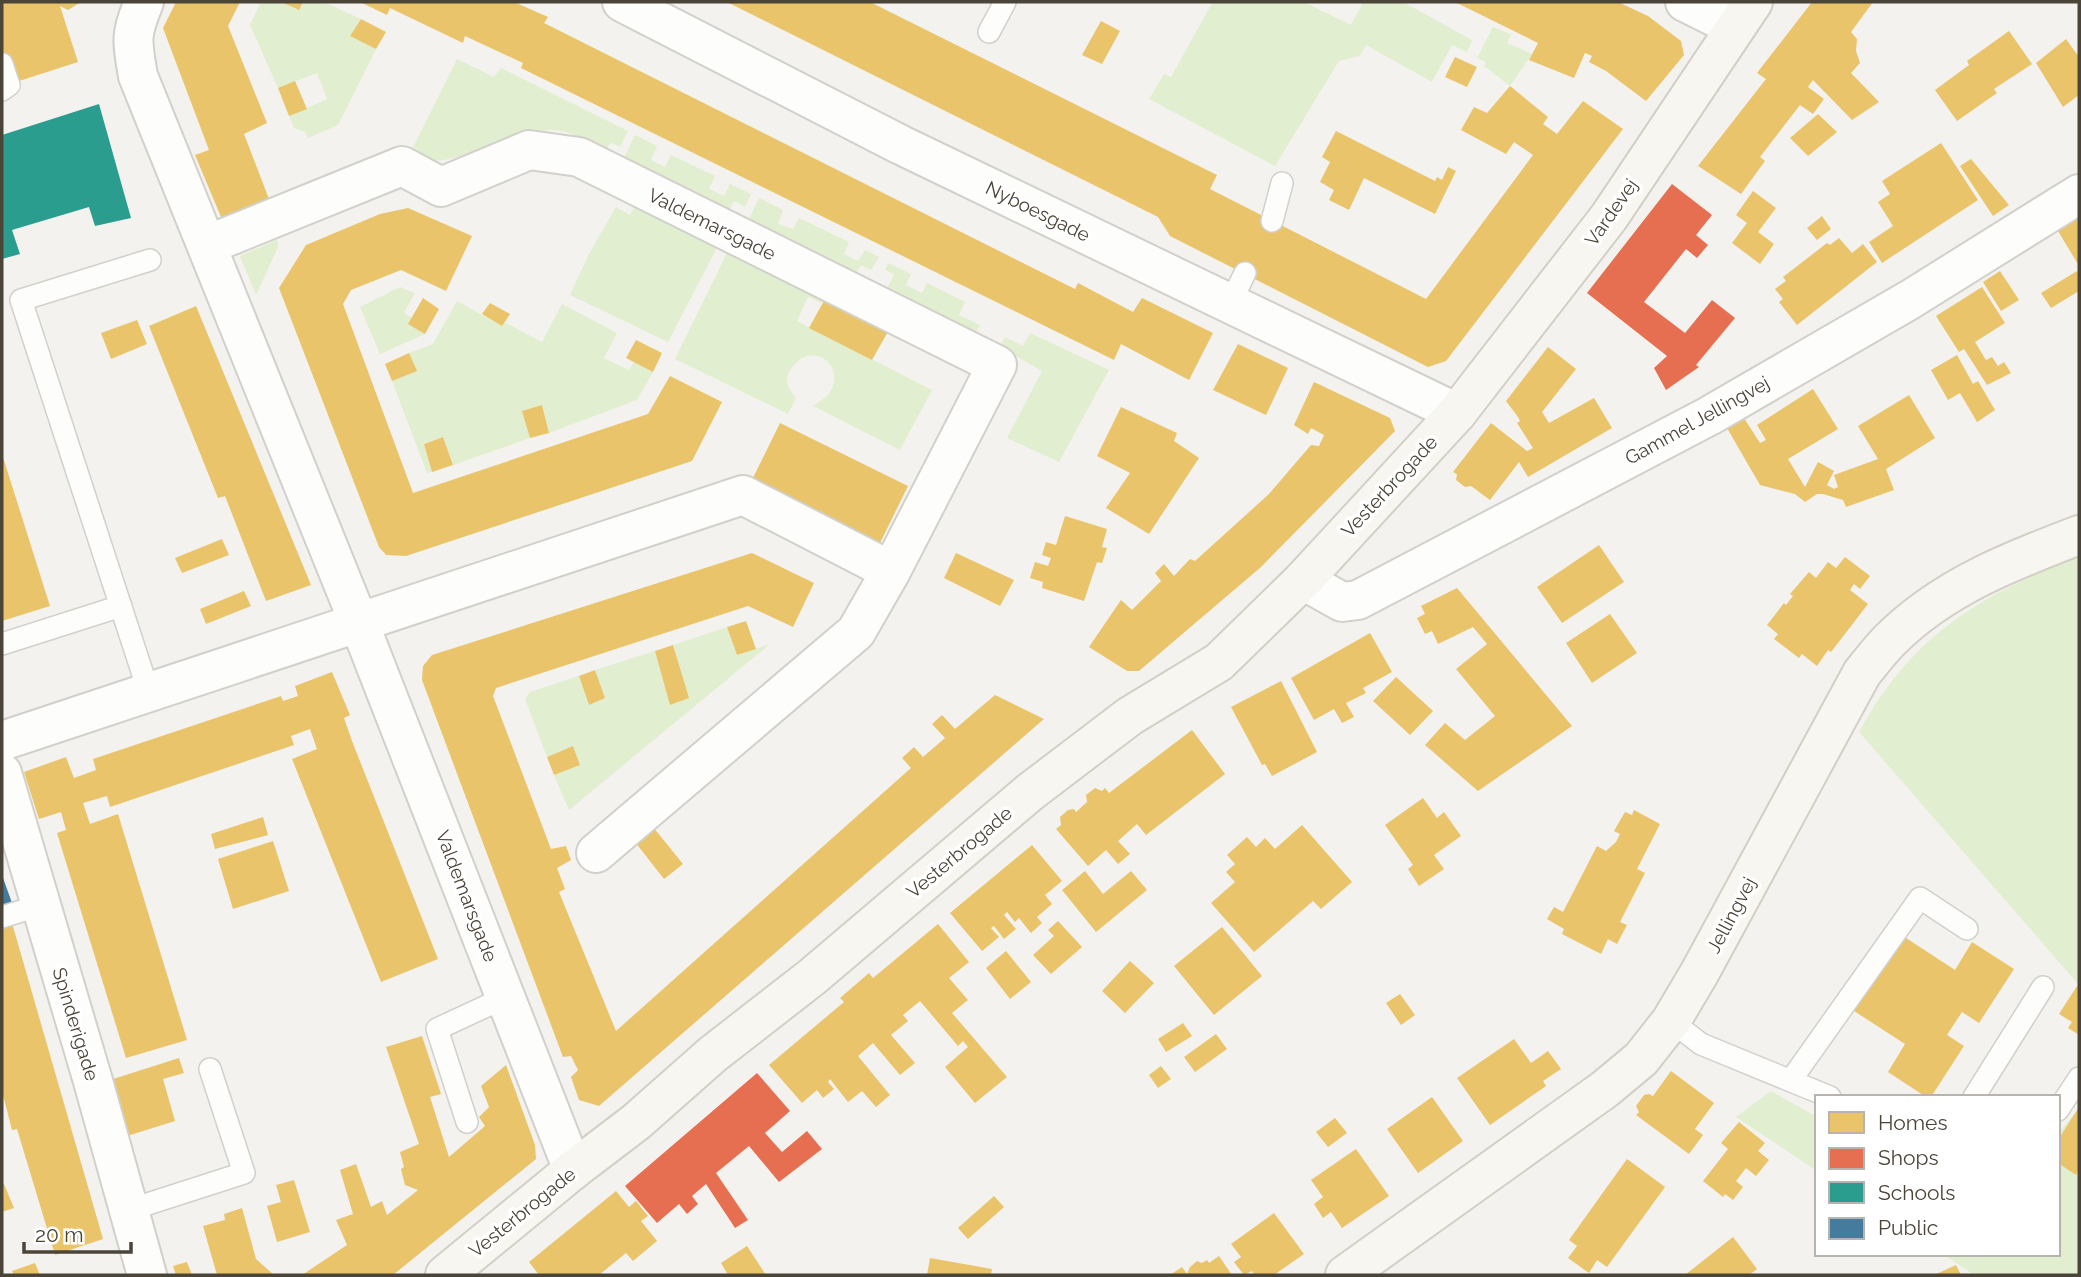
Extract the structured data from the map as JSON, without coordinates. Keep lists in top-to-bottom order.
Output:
{
  "streets": {
    "main road": ["Vardevej", "Vesterbrogade", "Jellingvej"],
    "street": [
      "Nyboesgade",
      "Valdemarsgade",
      "Gammel Jellingvej",
      "Spinderigade"
    ]
  },
  "crossings": [
    ["Nyboesgade", "Vardevej"],
    ["Nyboesgade", "Vesterbrogade"],
    ["Vardevej", "Vesterbrogade"],
    ["Valdemarsgade", "Vesterbrogade"],
    ["Gammel Jellingvej", "Vesterbrogade"]
  ],
  "legend": [
    "Homes",
    "Shops",
    "Schools",
    "Public"
  ],
  "scale_bar": "20 m"
}
